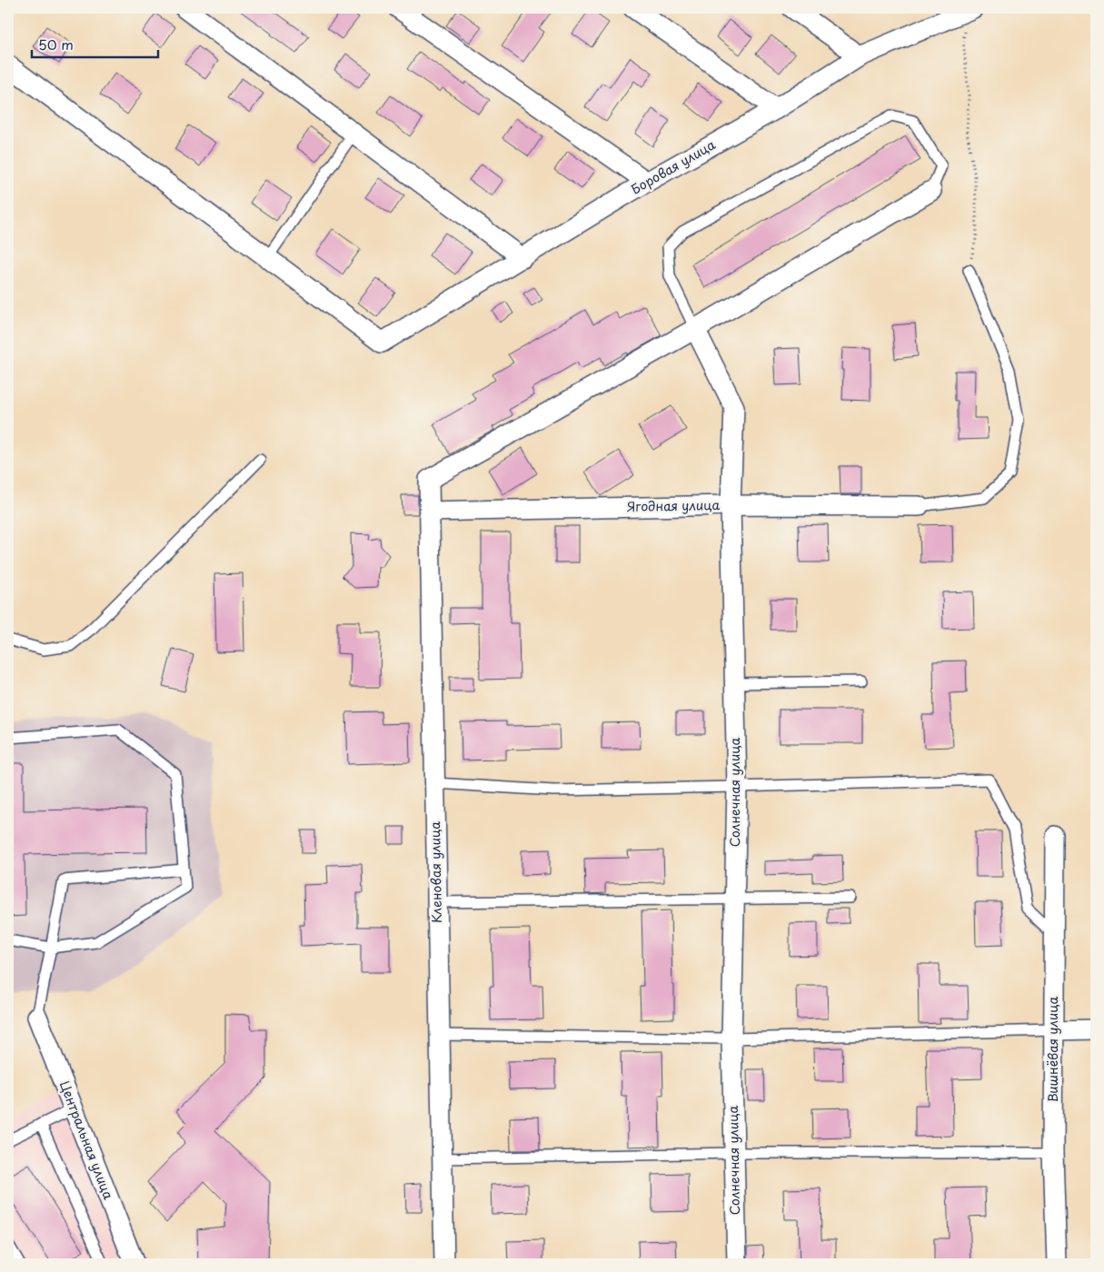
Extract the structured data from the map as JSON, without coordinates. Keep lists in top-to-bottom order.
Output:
{
  "streets": {
    "street": [
      "Боровая улица",
      "Ягодная улица",
      "Солнечная улица",
      "Кленовая улица",
      "Вишнёвая улица",
      "Центральная улица"
    ]
  },
  "crossings": [
    ["Ягодная улица", "Солнечная улица"],
    ["Ягодная улица", "Кленовая улица"],
    ["Солнечная улица", "Кленовая улица"]
  ],
  "scale_bar": "50 m"
}
